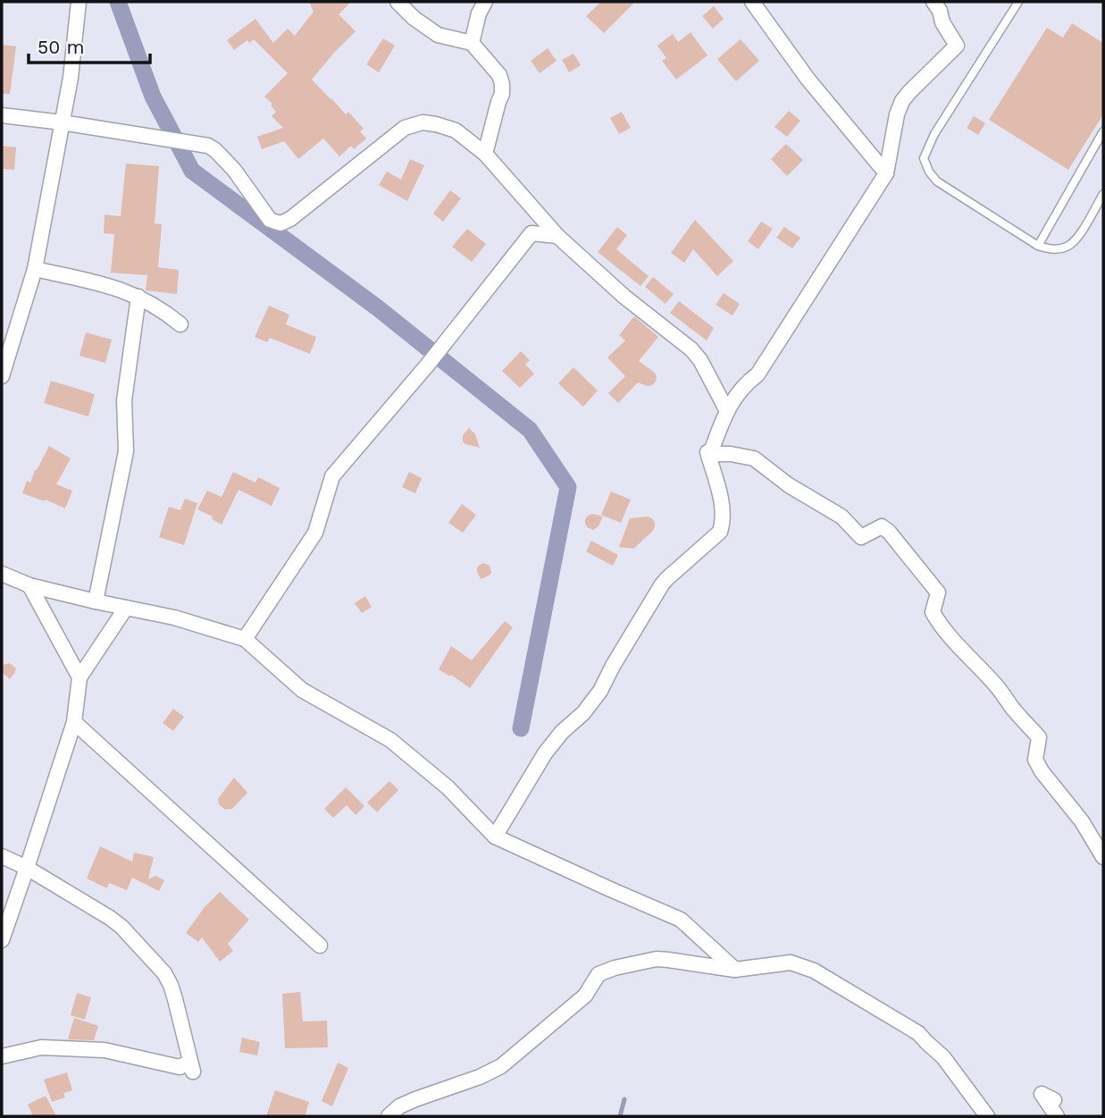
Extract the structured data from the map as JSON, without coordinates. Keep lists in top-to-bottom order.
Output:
{
  "scale_bar": "50 m"
}
